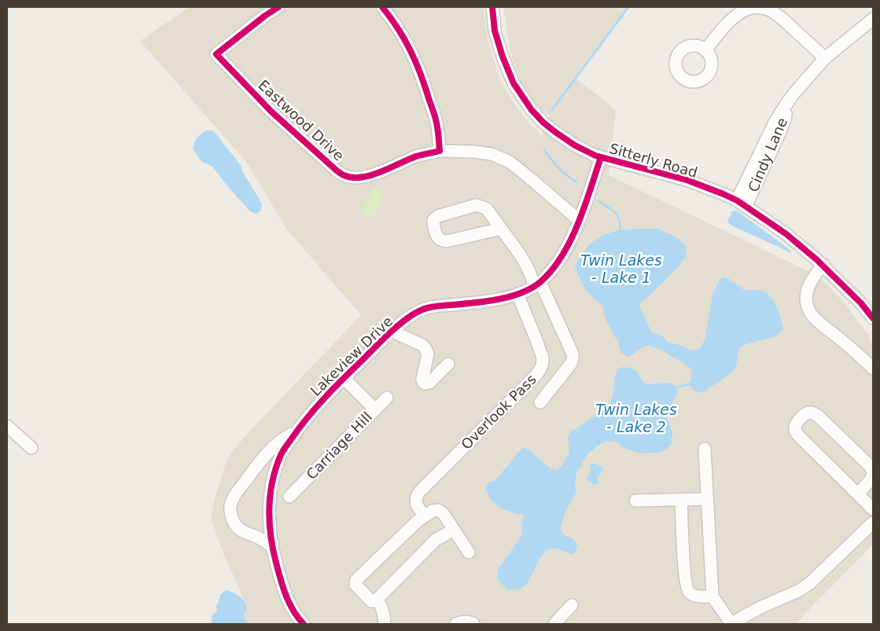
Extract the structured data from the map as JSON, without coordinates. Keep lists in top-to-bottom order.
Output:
{
  "streets": {
    "street": [
      "Eastwood Drive",
      "Cindy Lane",
      "Sitterly Road",
      "Lakeview Drive",
      "Overlook Pass",
      "Carriage Hill"
    ]
  },
  "crossings": [
    ["Eastwood Drive", "Lakeview Drive"],
    ["Cindy Lane", "Sitterly Road"],
    ["Sitterly Road", "Lakeview Drive"],
    ["Lakeview Drive", "Overlook Pass"],
    ["Lakeview Drive", "Carriage Hill"]
  ],
  "water": ["Twin Lakes - Lake 1", "Twin Lakes - Lake 2"]
}
